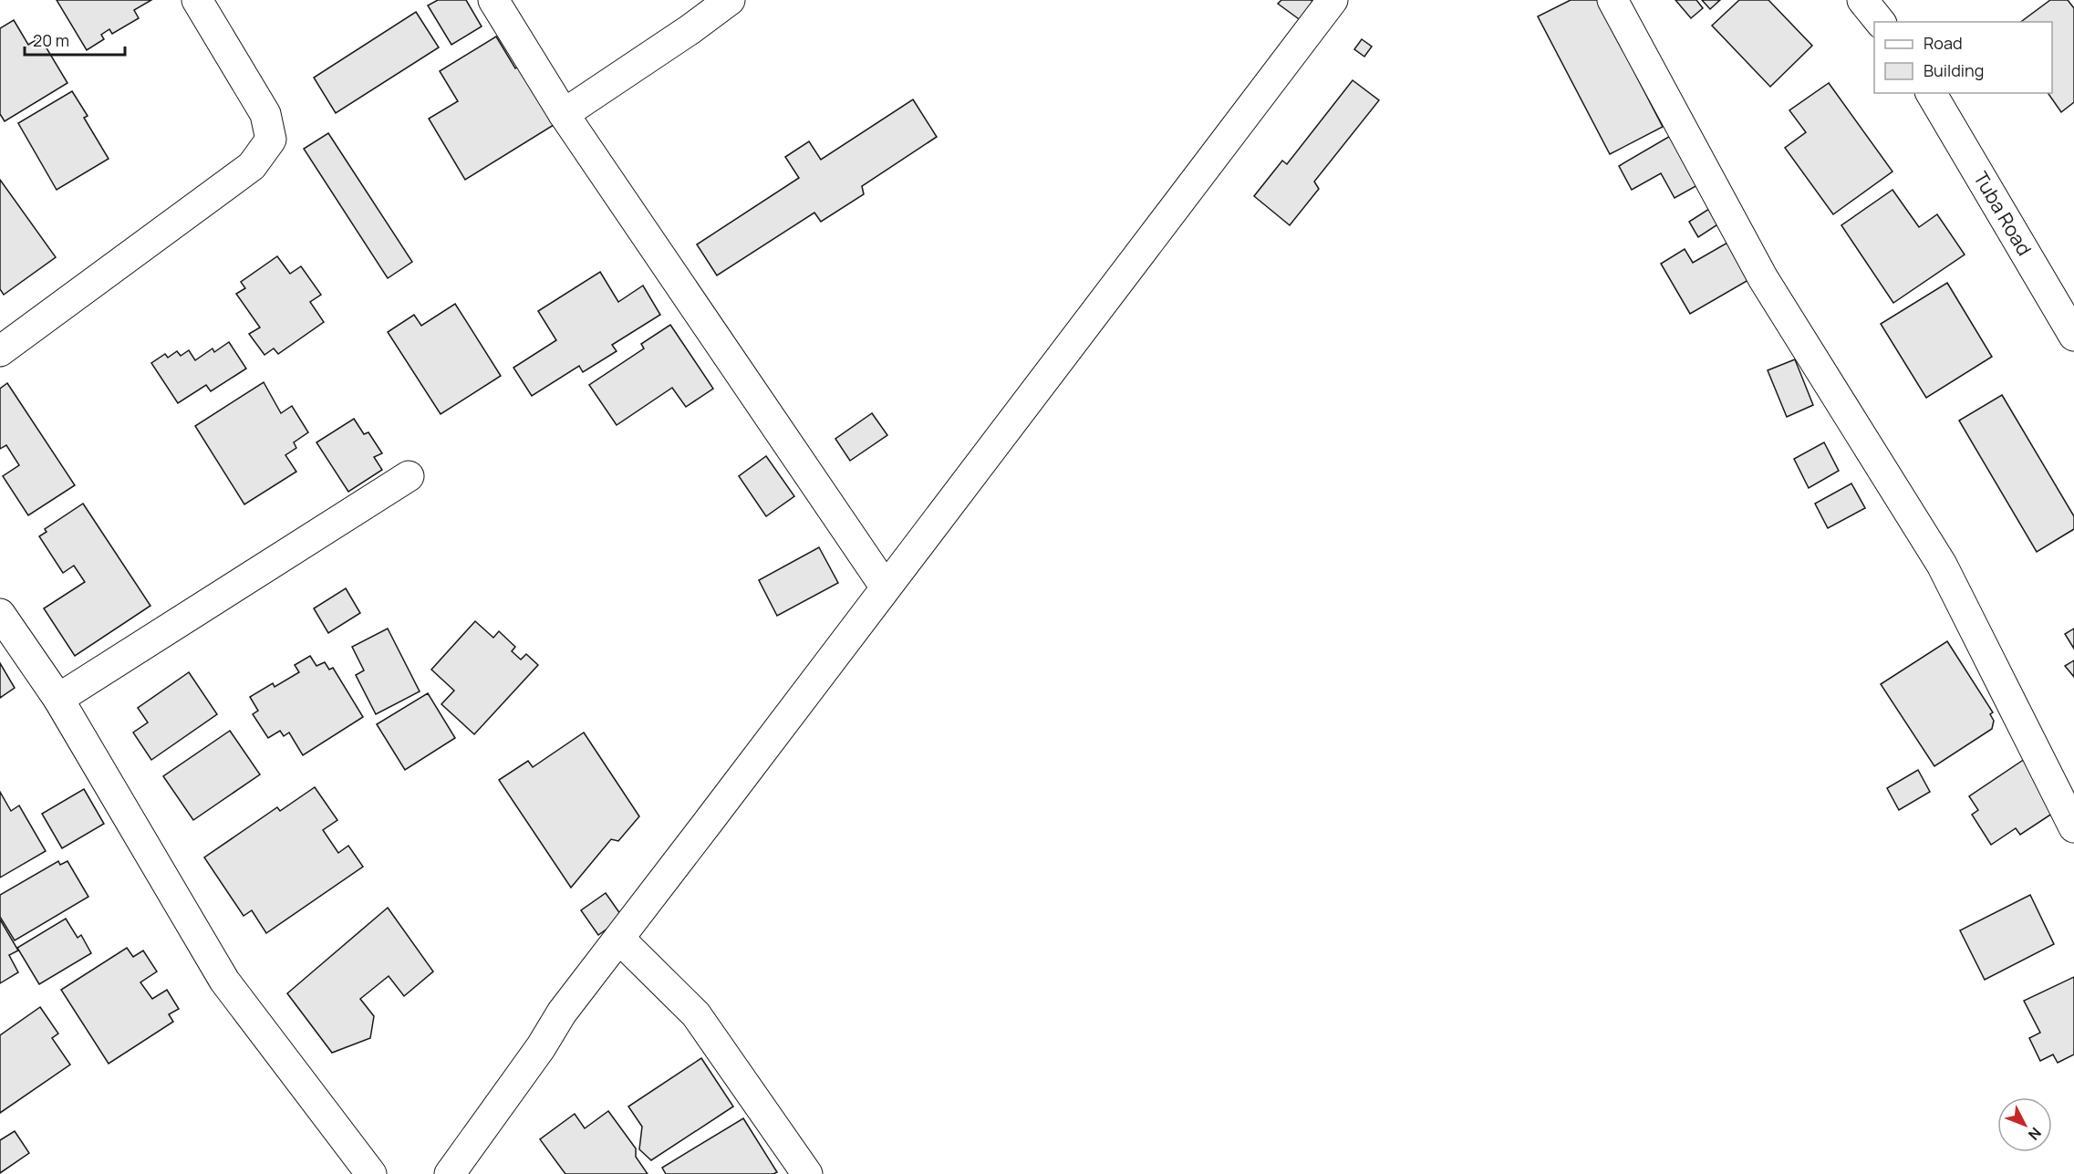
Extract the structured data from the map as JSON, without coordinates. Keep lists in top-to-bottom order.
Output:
{
  "streets": {
    "street": ["Tuba Road"]
  },
  "legend": ["Road", "Building"],
  "scale_bar": "20 m",
  "north": "bottom right"
}
